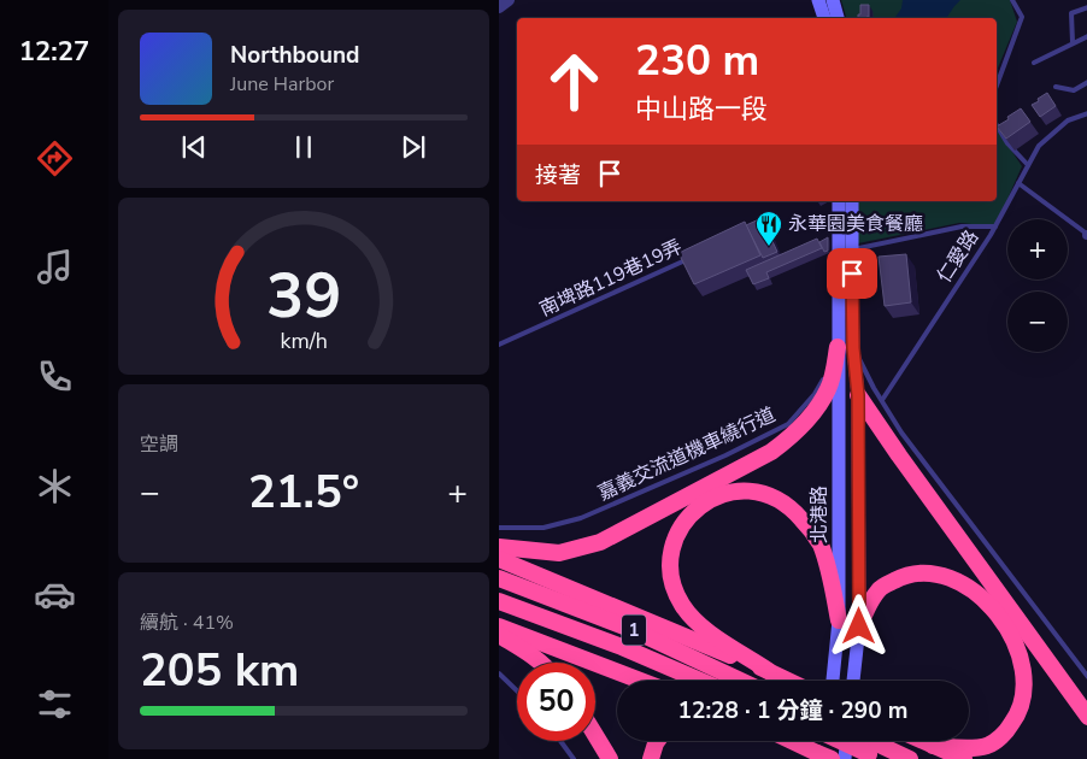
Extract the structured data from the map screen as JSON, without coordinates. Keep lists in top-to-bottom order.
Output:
{
  "streets": {
    "highway": ["1"],
    "main road": ["北港路"],
    "lane": ["仁愛路", "南埤路119巷19弄", "嘉義交流道機車繞行道"]
  },
  "places": {
    "restaurant": ["永華園美食餐廳"]
  },
  "page": {
    "tabs": "12:27",
    "turn": ["230 m", "中山路一段"],
    "song": ["Northbound", "June Harbor"],
    "then": "接著",
    "map_buttons": ["+", "−"],
    "tile": [
      "空調",
      ["續航 · 41%", "205 km"]
    ],
    "heat": ["−", "21.5°", "+"],
    "limit": "50",
    "trip": "12:28 · 1 分鐘 · 290 m",
    "gauge": ["39", "km/h"]
  }
}
